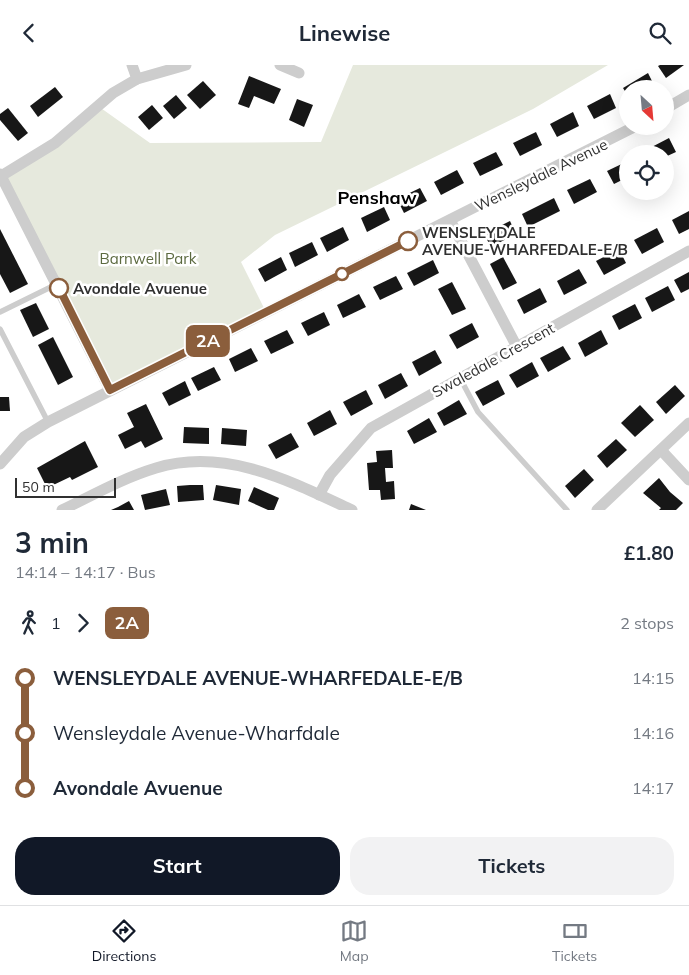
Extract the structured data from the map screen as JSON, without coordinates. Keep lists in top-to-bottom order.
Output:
{
  "streets": {
    "street": ["Wensleydale Avenue", "Swaledale Crescent"]
  },
  "districts": ["Penshaw"],
  "parks": ["Barnwell Park"],
  "places": ["WENSLEYDALE AVENUE-WHARFEDALE-E/B", "Avondale Avuenue"],
  "lines": ["bus line 2A"],
  "scale_bar": "50 m",
  "north": "bottom right",
  "page": {
    "header": "Linewise",
    "on_map": "2A",
    "scale": "50 m",
    "heading": ["3 min", "14:14 – 14:17 · Bus", "£1.80"],
    "legs": ["1", "2A", "2 stops"],
    "list": [
      {
        "name": "WENSLEYDALE AVENUE-WHARFEDALE-E/B",
        "value": "14:15"
      },
      {
        "name": "Wensleydale Avenue-Wharfdale",
        "value": "14:16"
      },
      {
        "name": "Avondale Avuenue",
        "value": "14:17"
      }
    ],
    "buttons": ["Start", "Tickets"],
    "tabs": ["Directions", "Map", "Tickets"]
  }
}
